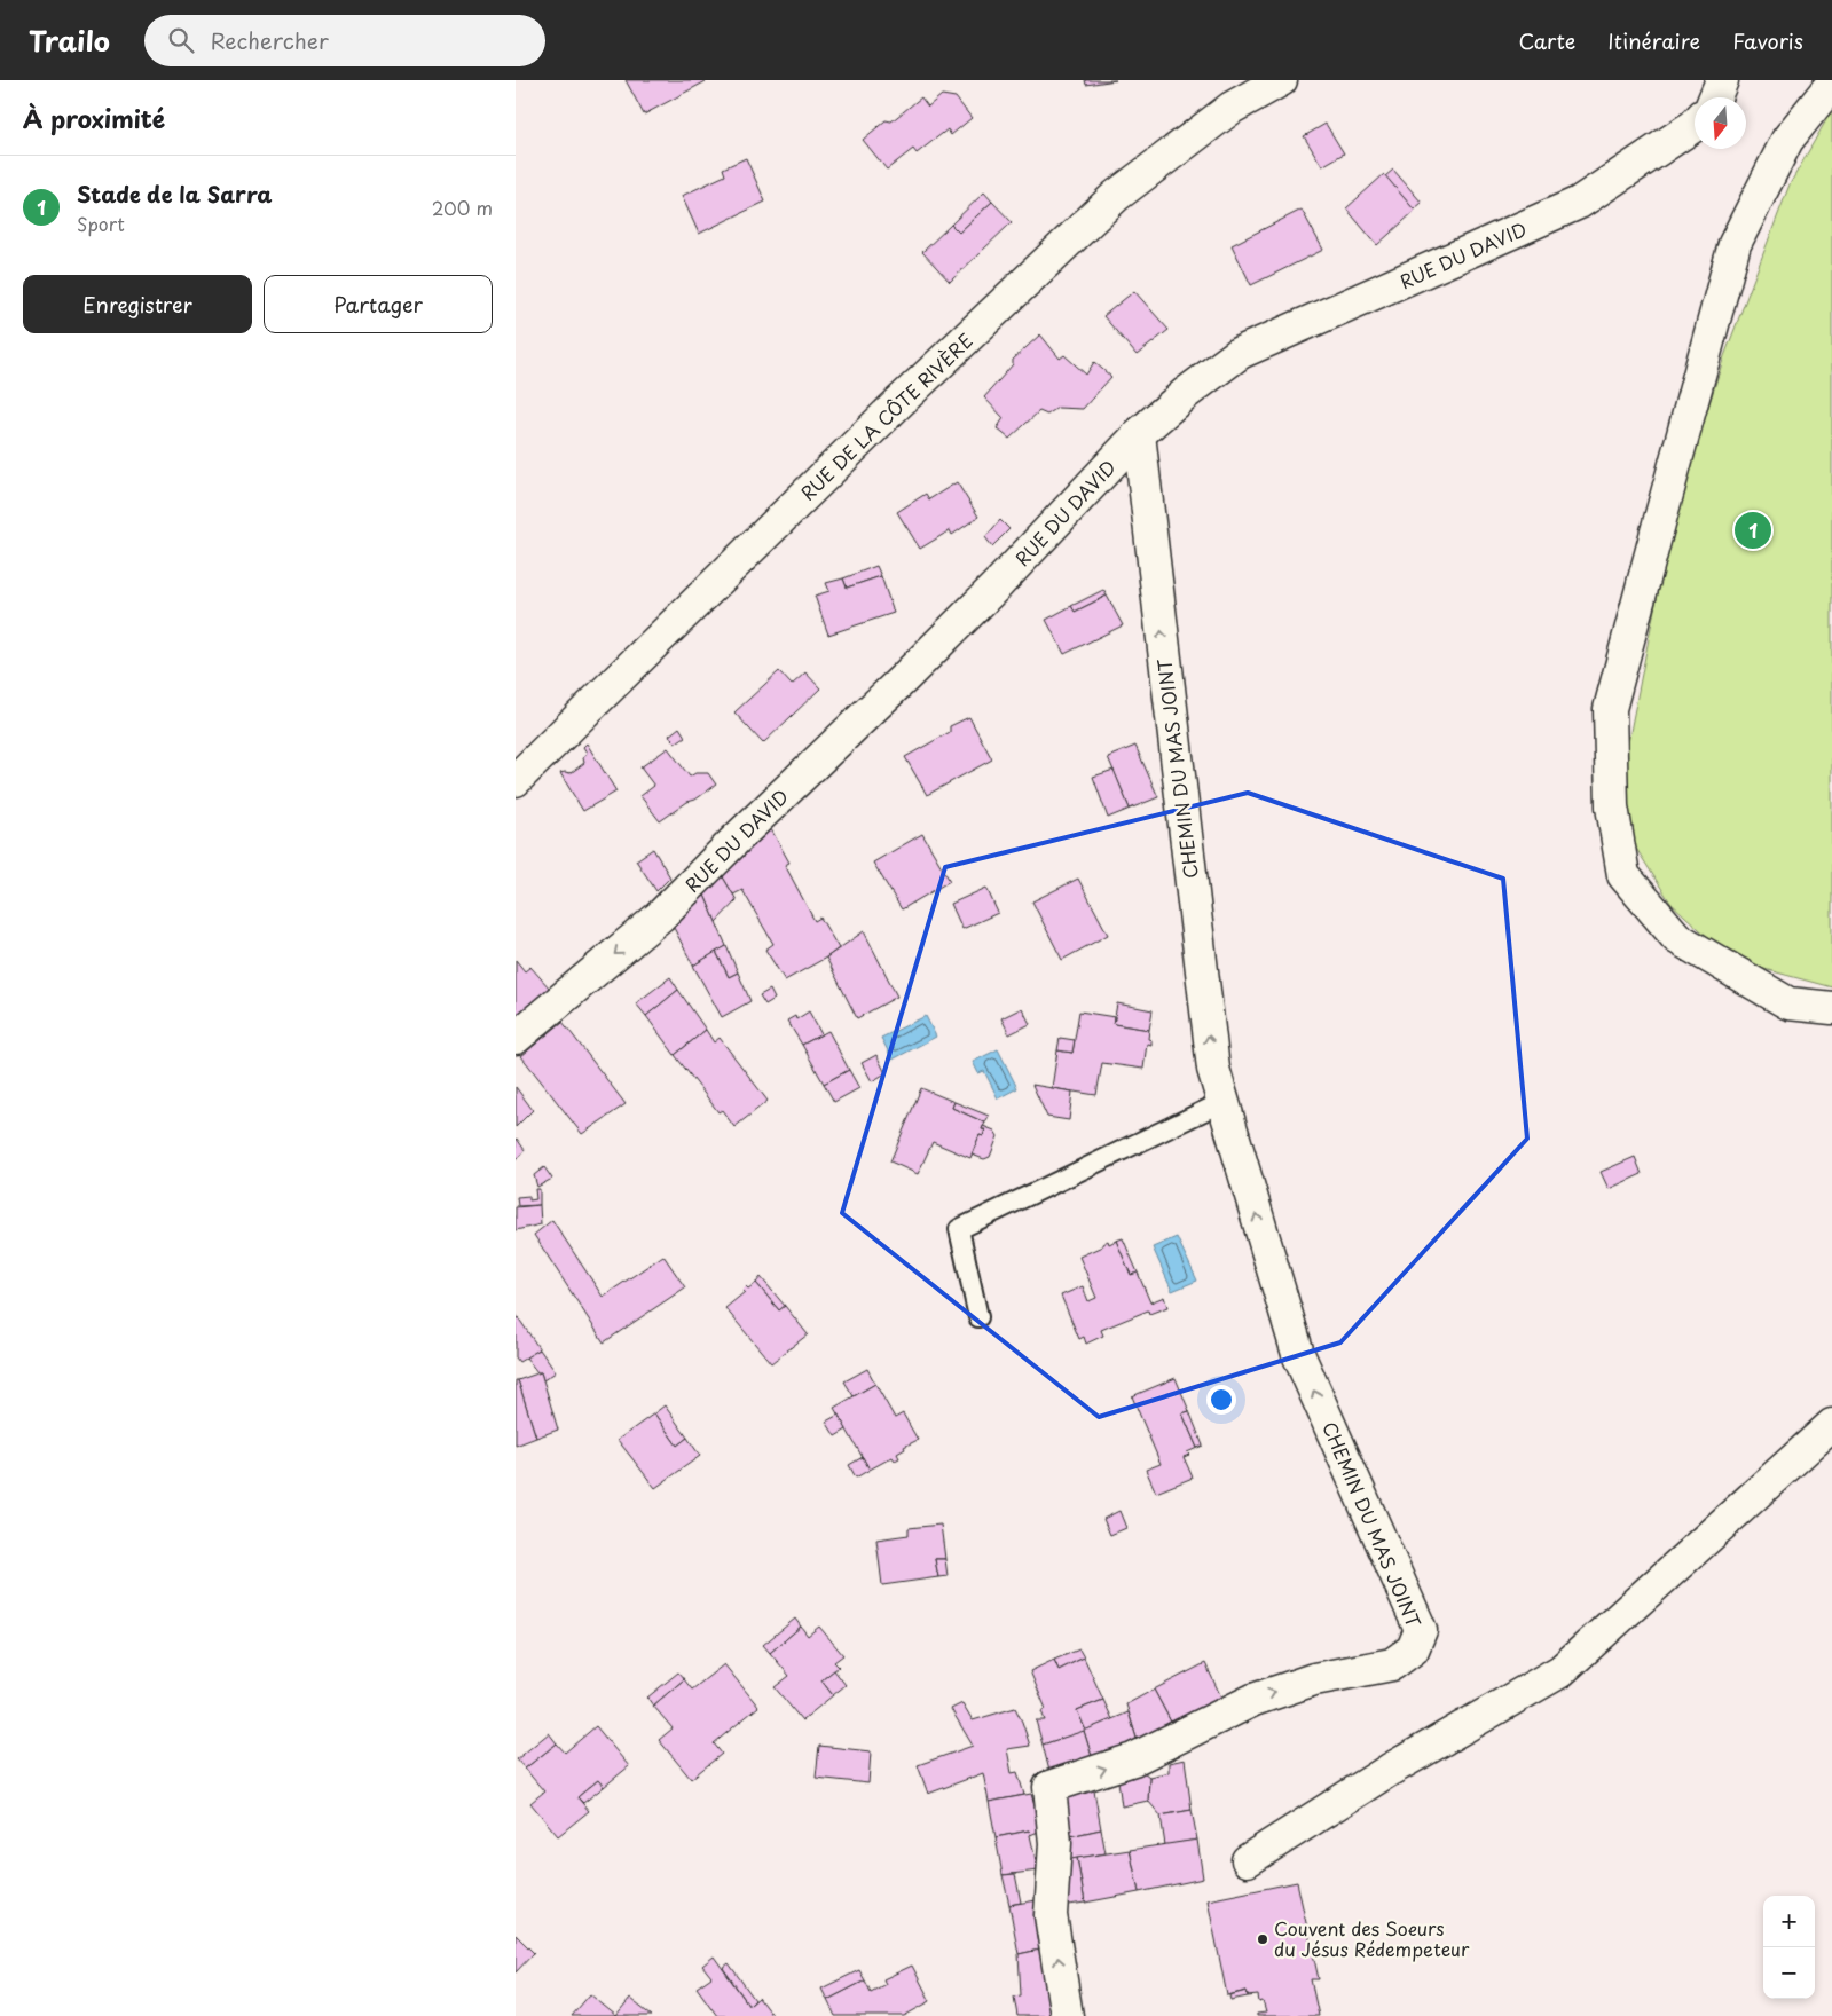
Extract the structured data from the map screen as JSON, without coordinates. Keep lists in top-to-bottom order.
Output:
{
  "streets": {
    "street": ["RUE DU DAVID", "RUE DE LA CÔTE RIVÈRE", "CHEMIN DU MAS JOINT"]
  },
  "crossings": [
    ["RUE DU DAVID", "CHEMIN DU MAS JOINT"]
  ],
  "one_way": ["RUE DU DAVID", "CHEMIN DU MAS JOINT"],
  "places": ["Couvent des Soeurs du Jésus Rédempeteur"],
  "north": "bottom",
  "page": {
    "header": "Trailo",
    "search": "Rechercher",
    "nav": ["Carte", "Itinéraire", "Favoris"],
    "heading": "À proximité",
    "list": [
      {
        "mark": "1",
        "name": "Stade de la Sarra",
        "note": "Sport",
        "value": "200 m"
      }
    ],
    "buttons": ["Enregistrer", "Partager"],
    "pins": "1",
    "map_buttons": ["+", "−"]
  }
}
